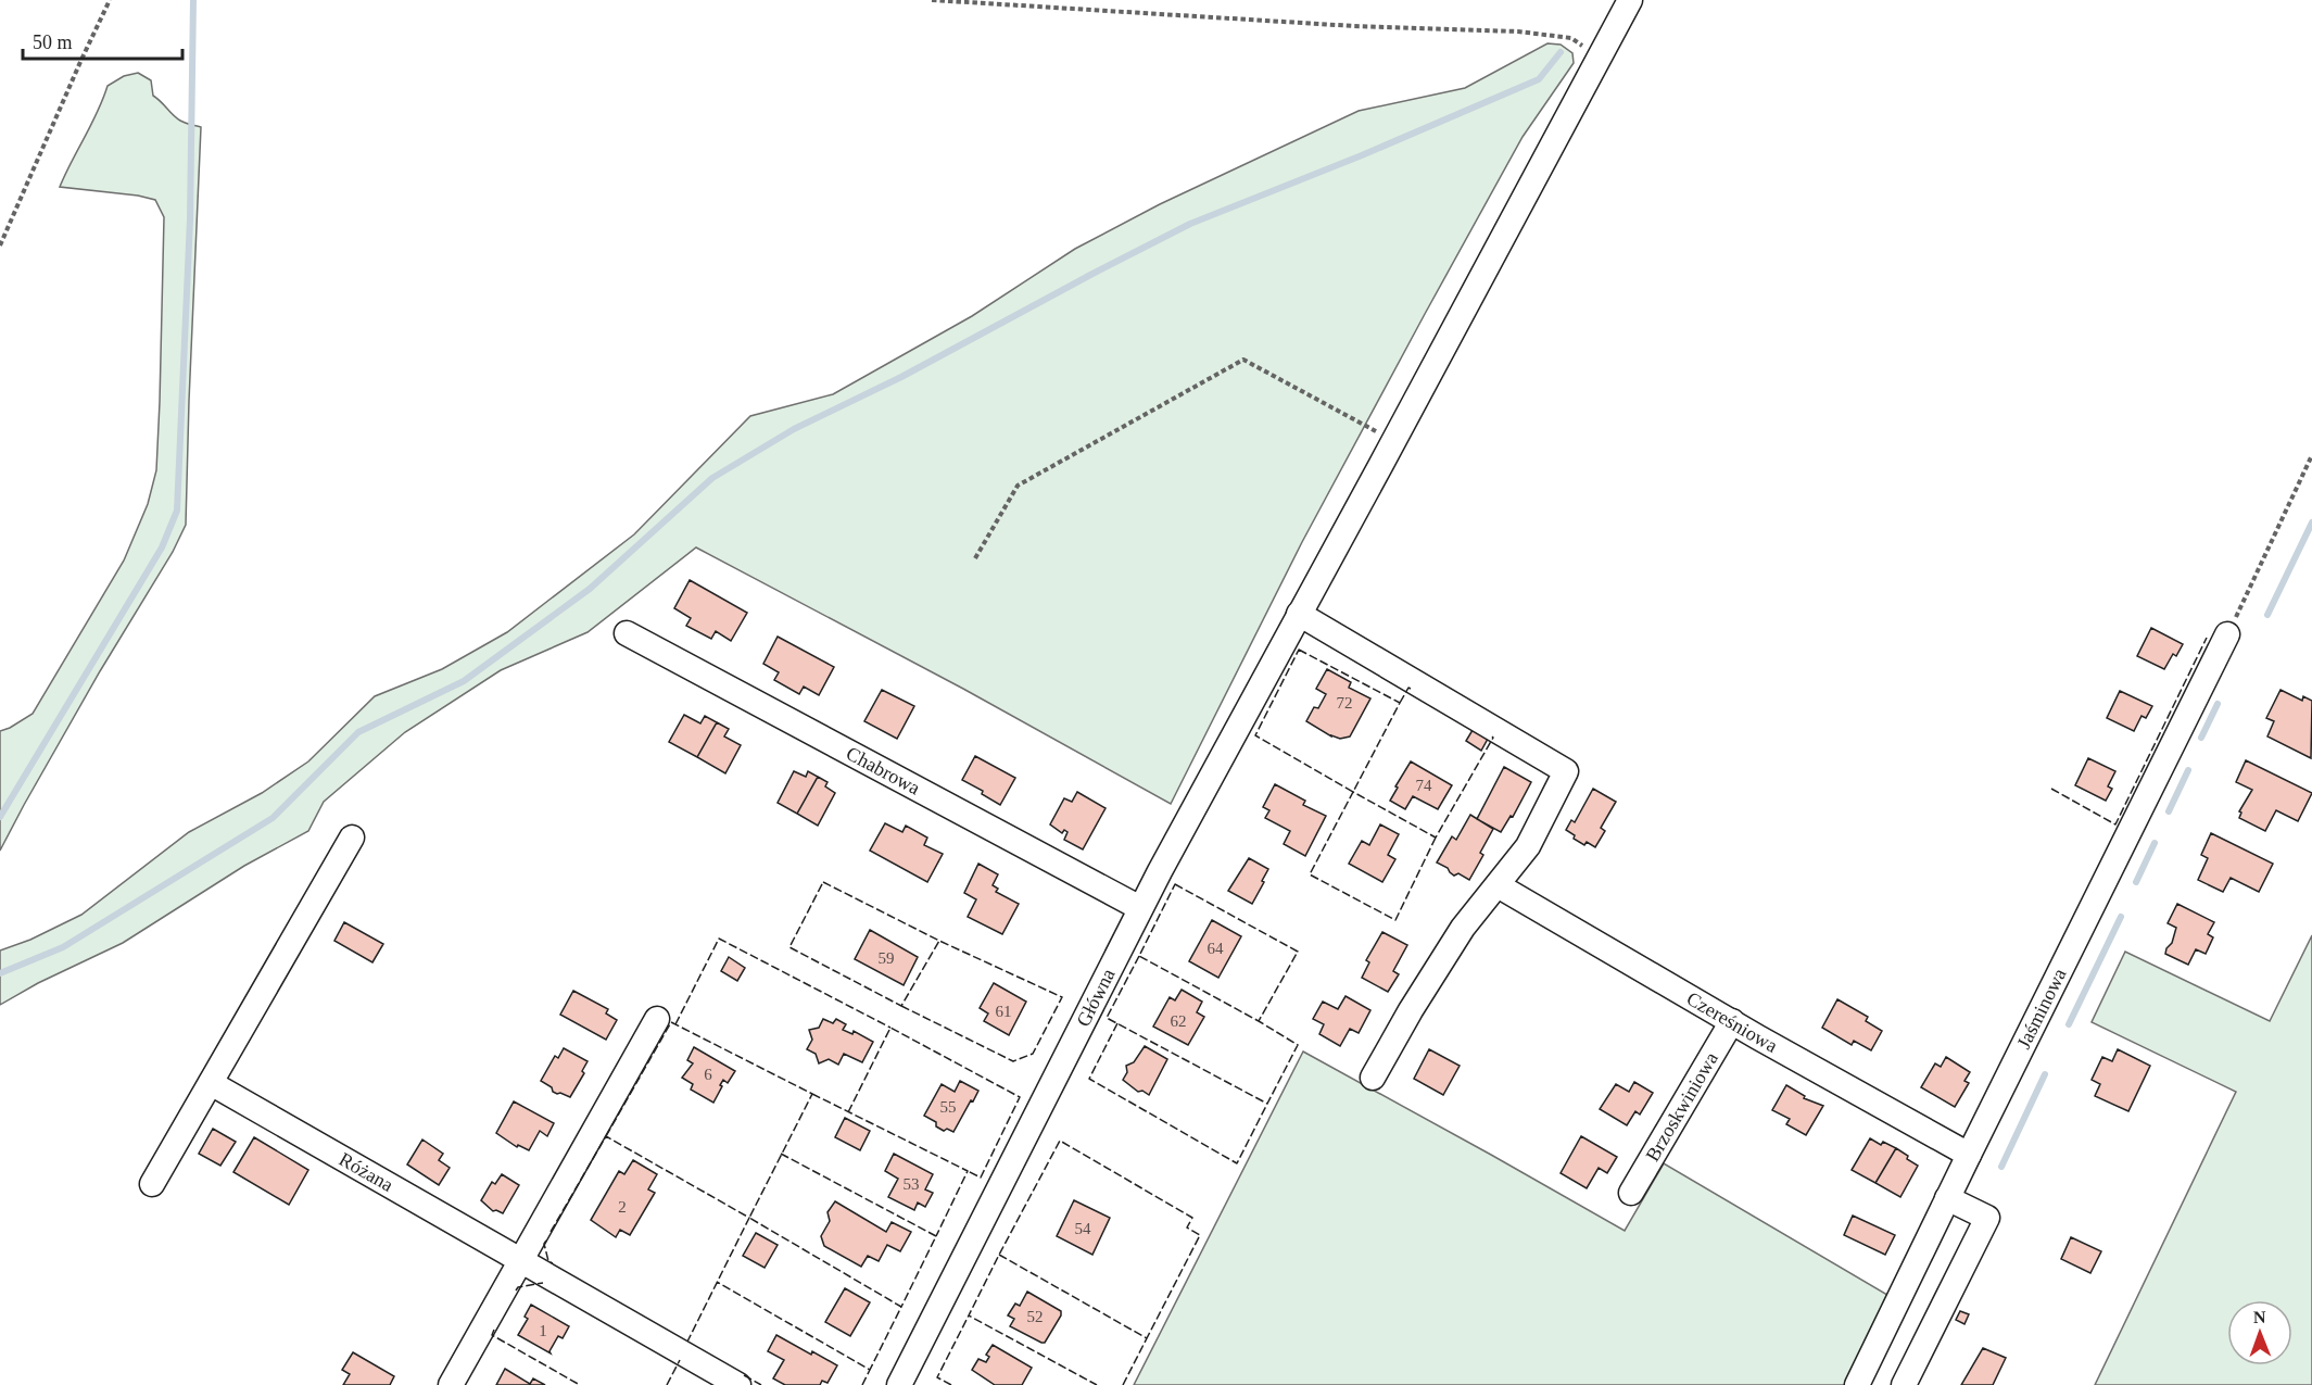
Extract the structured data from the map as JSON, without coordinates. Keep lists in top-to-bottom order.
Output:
{
  "streets": {
    "street": [
      "Chabrowa",
      "Główna",
      "Jaśminowa",
      "Czereśniowa",
      "Brzoskwiniowa",
      "Różana"
    ]
  },
  "crossings": [
    ["Chabrowa", "Główna"],
    ["Jaśminowa", "Czereśniowa"],
    ["Czereśniowa", "Brzoskwiniowa"]
  ],
  "house_numbers": [
    "72",
    "74",
    "64",
    "59",
    "61",
    "62",
    "6",
    "55",
    "53",
    "2",
    "54",
    "52",
    "1"
  ],
  "scale_bar": "50 m",
  "north": "top"
}
